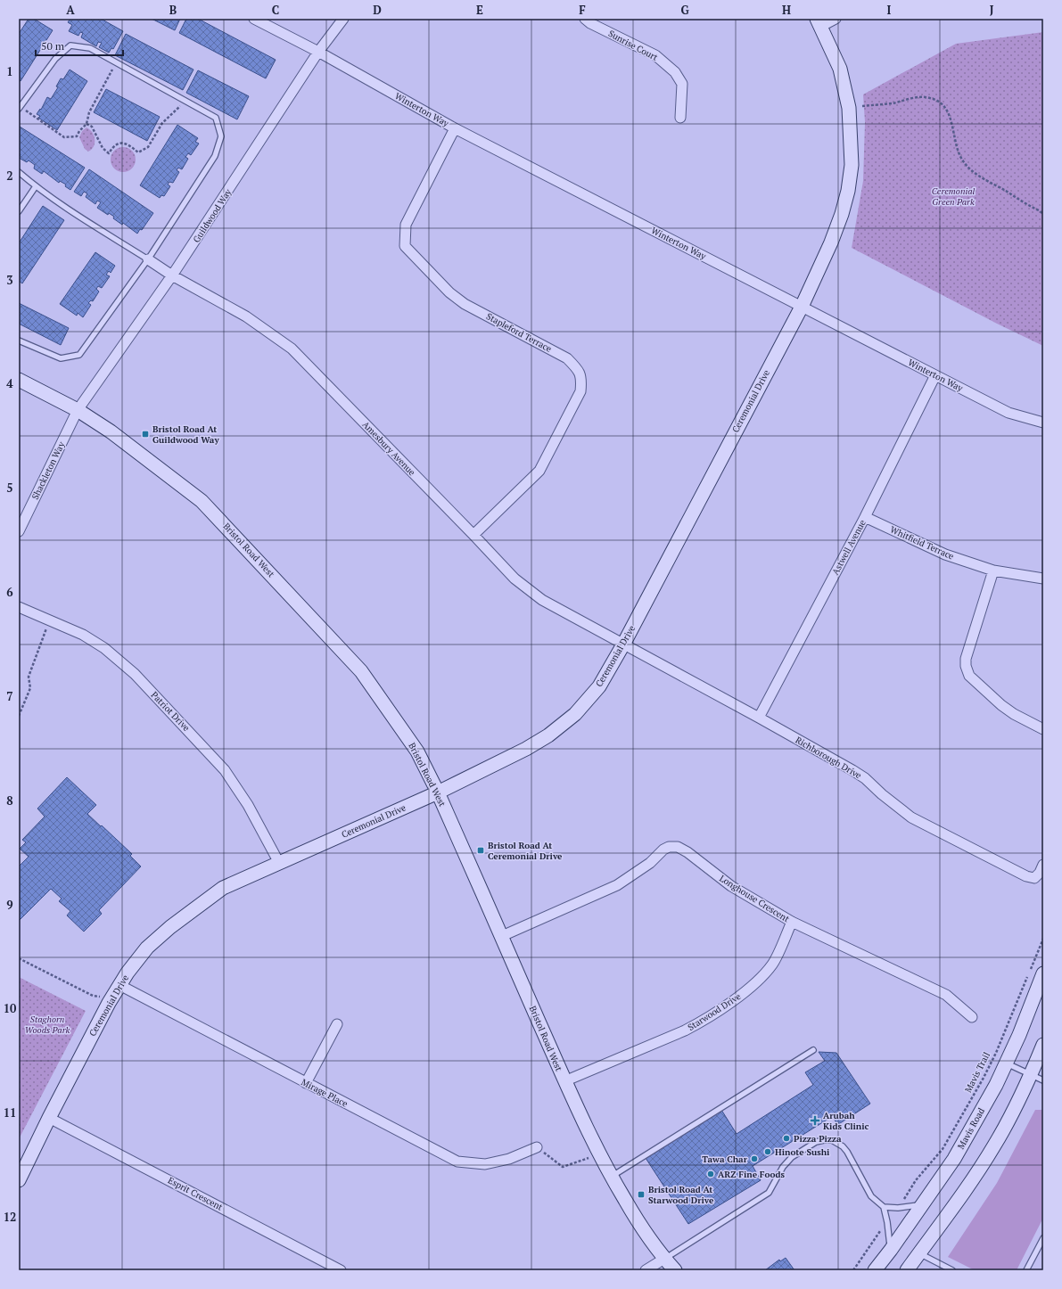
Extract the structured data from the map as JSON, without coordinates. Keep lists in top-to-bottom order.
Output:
{
  "streets": {
    "street": [
      "Sunrise Court",
      "Winterton Way",
      "Guildwood Way",
      "Stapleford Terrace",
      "Ceremonial Drive",
      "Amesbury Avenue",
      "Shackleton Way",
      "Whitfield Terrace",
      "Astwell Avenue",
      "Bristol Road West",
      "Patriot Drive",
      "Richborough Drive",
      "Longhouse Crescent",
      "Starwood Drive",
      "Mirage Place",
      "Mavis Road",
      "Esprit Crescent"
    ],
    "path": ["Mavis Trail"]
  },
  "crossings": [
    ["Winterton Way", "Guildwood Way"],
    ["Winterton Way", "Stapleford Terrace"],
    ["Winterton Way", "Ceremonial Drive"],
    ["Winterton Way", "Astwell Avenue"],
    ["Guildwood Way", "Amesbury Avenue"],
    ["Guildwood Way", "Shackleton Way"],
    ["Guildwood Way", "Bristol Road West"],
    ["Stapleford Terrace", "Amesbury Avenue"],
    ["Ceremonial Drive", "Amesbury Avenue"],
    ["Ceremonial Drive", "Bristol Road West"],
    ["Ceremonial Drive", "Patriot Drive"],
    ["Ceremonial Drive", "Richborough Drive"],
    ["Ceremonial Drive", "Mirage Place"],
    ["Ceremonial Drive", "Esprit Crescent"],
    ["Amesbury Avenue", "Richborough Drive"],
    ["Shackleton Way", "Bristol Road West"],
    ["Whitfield Terrace", "Astwell Avenue"],
    ["Astwell Avenue", "Richborough Drive"],
    ["Bristol Road West", "Longhouse Crescent"],
    ["Bristol Road West", "Starwood Drive"],
    ["Longhouse Crescent", "Starwood Drive"]
  ],
  "parks": ["Ceremonial Green Park", "Staghorn Woods Park"],
  "places": {
    "transit": ["Bristol Road At Guildwood Way", "Bristol Road At Ceremonial Drive", "Bristol Road At Starwood Drive"],
    "health": ["Arubah Kids Clinic"],
    "other": [
      "Pizza Pizza",
      "Hinote Sushi",
      "Tawa Char",
      "ARZ Fine Foods"
    ]
  },
  "scale_bar": "50 m",
  "grid": {
    "columns": [
      "A",
      "B",
      "C",
      "D",
      "E",
      "F",
      "G",
      "H",
      "I",
      "J"
    ],
    "rows": [
      "1",
      "2",
      "3",
      "4",
      "5",
      "6",
      "7",
      "8",
      "9",
      "10",
      "11",
      "12"
    ]
  }
}
